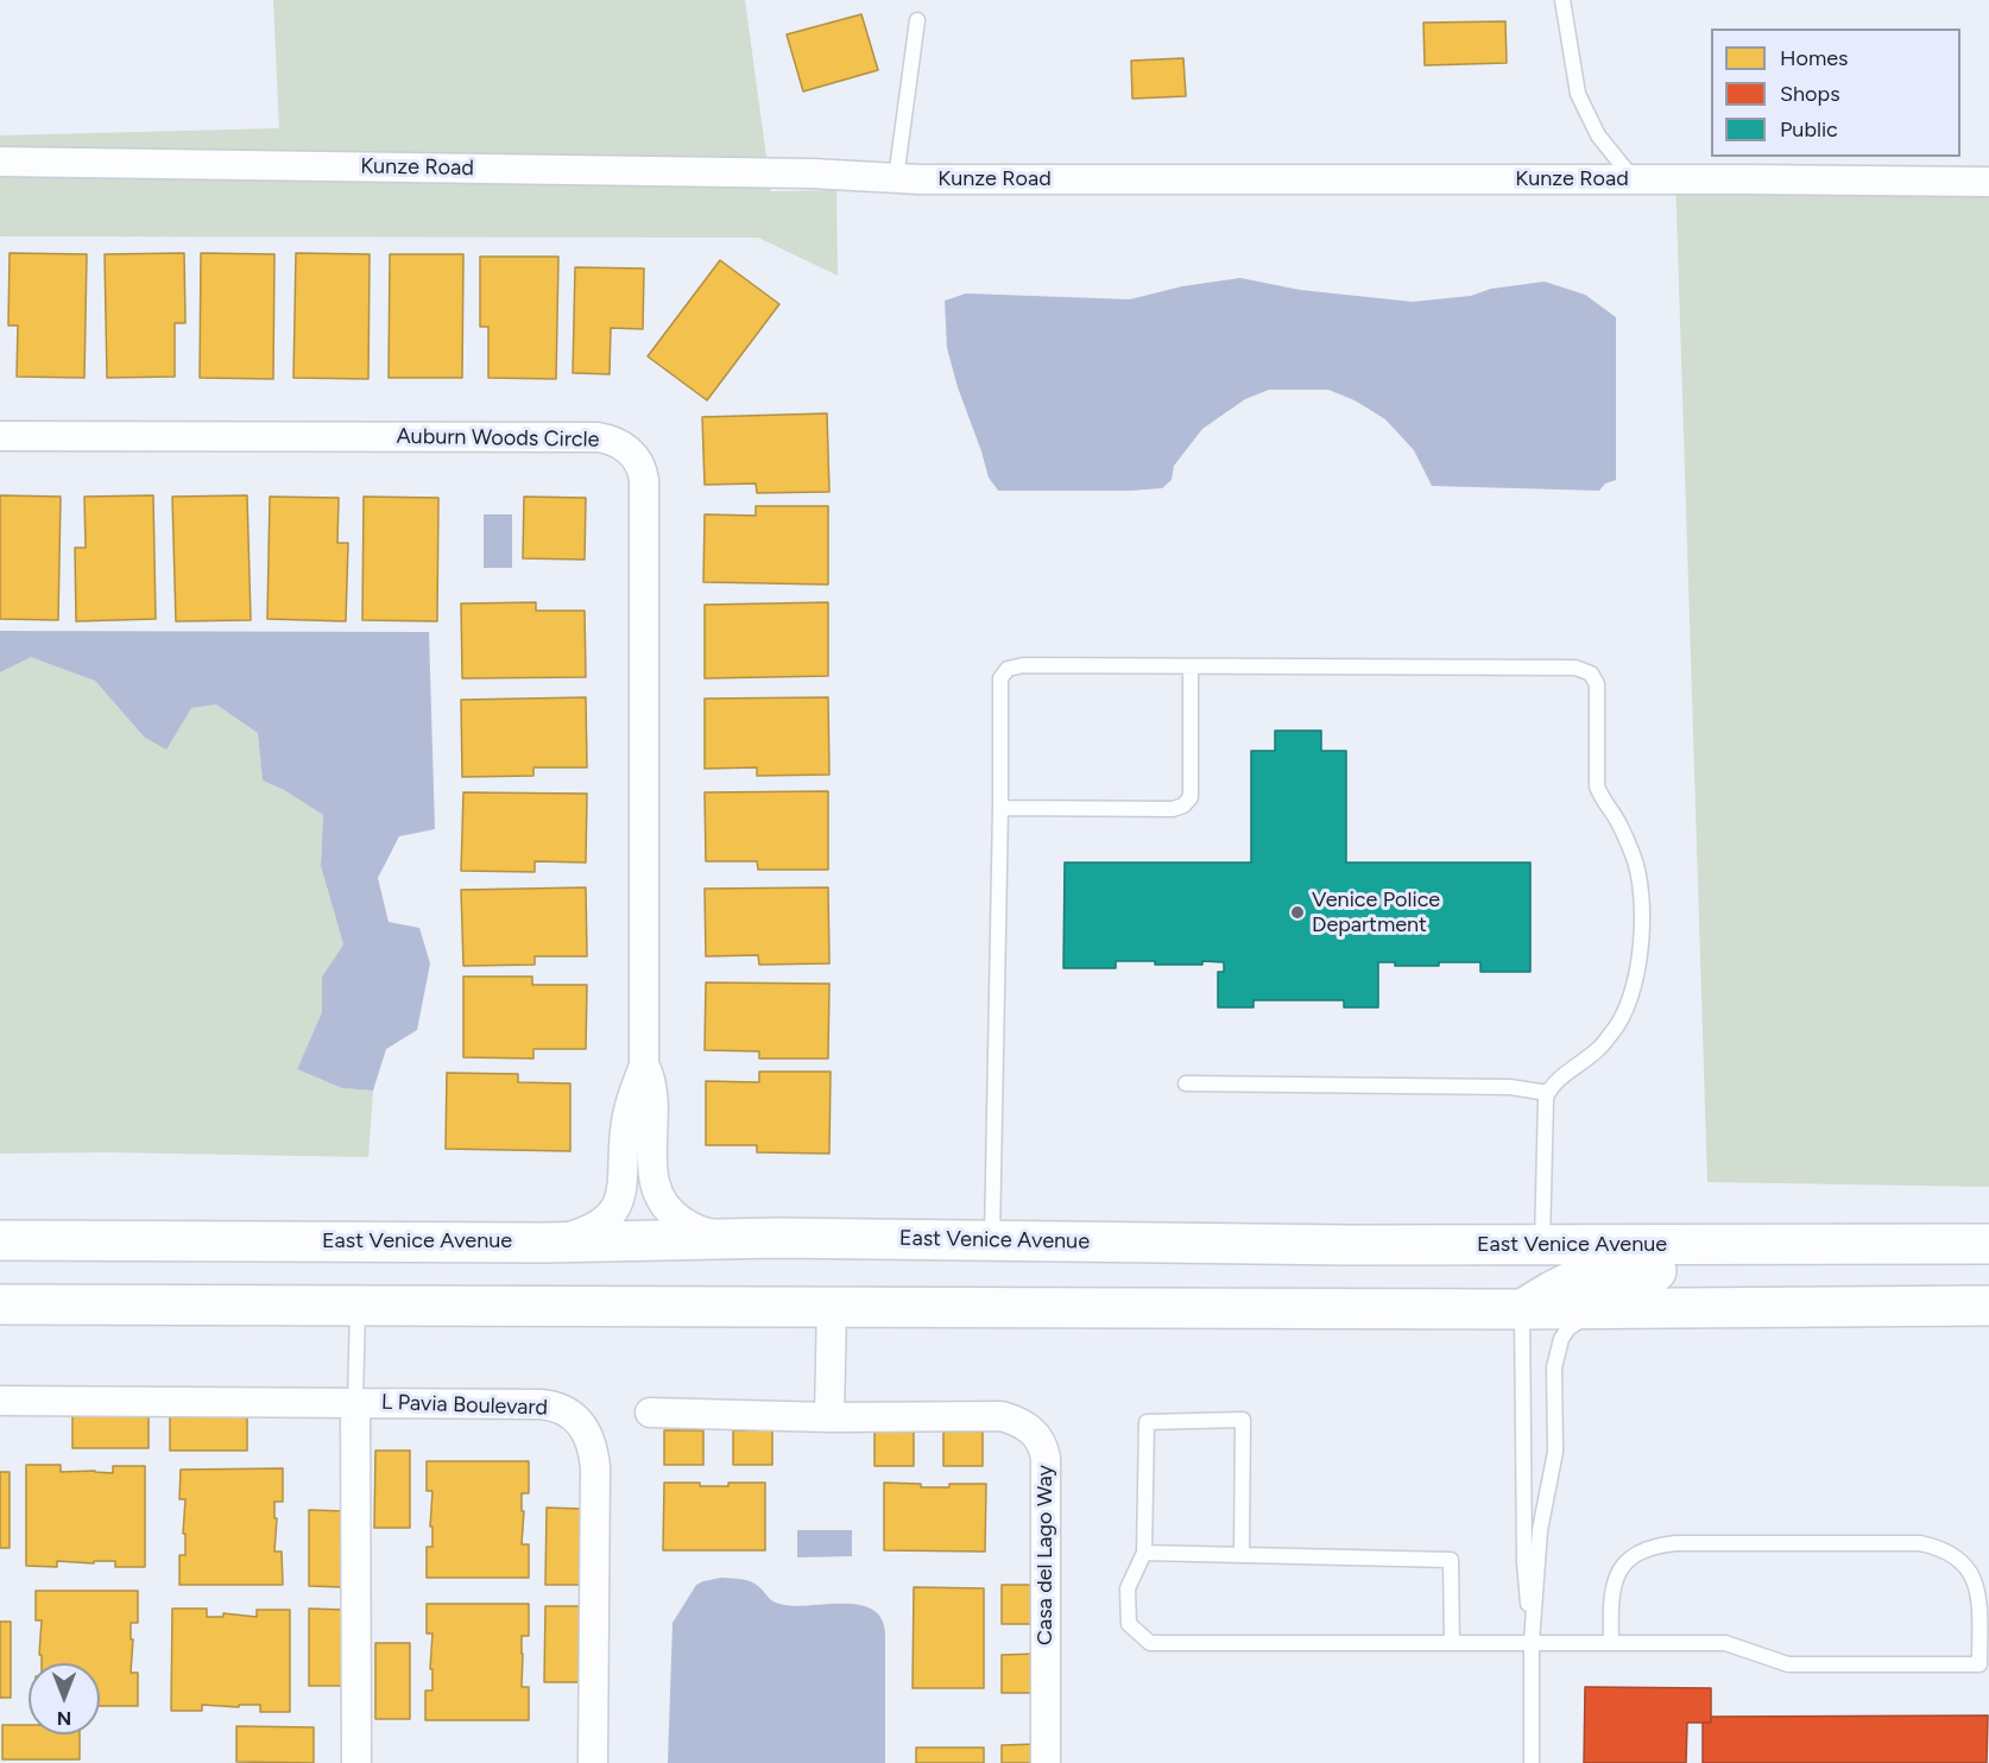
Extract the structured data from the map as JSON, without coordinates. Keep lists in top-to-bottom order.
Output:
{
  "streets": {
    "main road": ["East Venice Avenue"],
    "street": [
      "Kunze Road",
      "Auburn Woods Circle",
      "L Pavia Boulevard",
      "Casa del Lago Way"
    ]
  },
  "crossings": [
    ["Auburn Woods Circle", "East Venice Avenue"]
  ],
  "places": ["Venice Police Department"],
  "legend": ["Homes", "Shops", "Public"],
  "north": "bottom"
}
